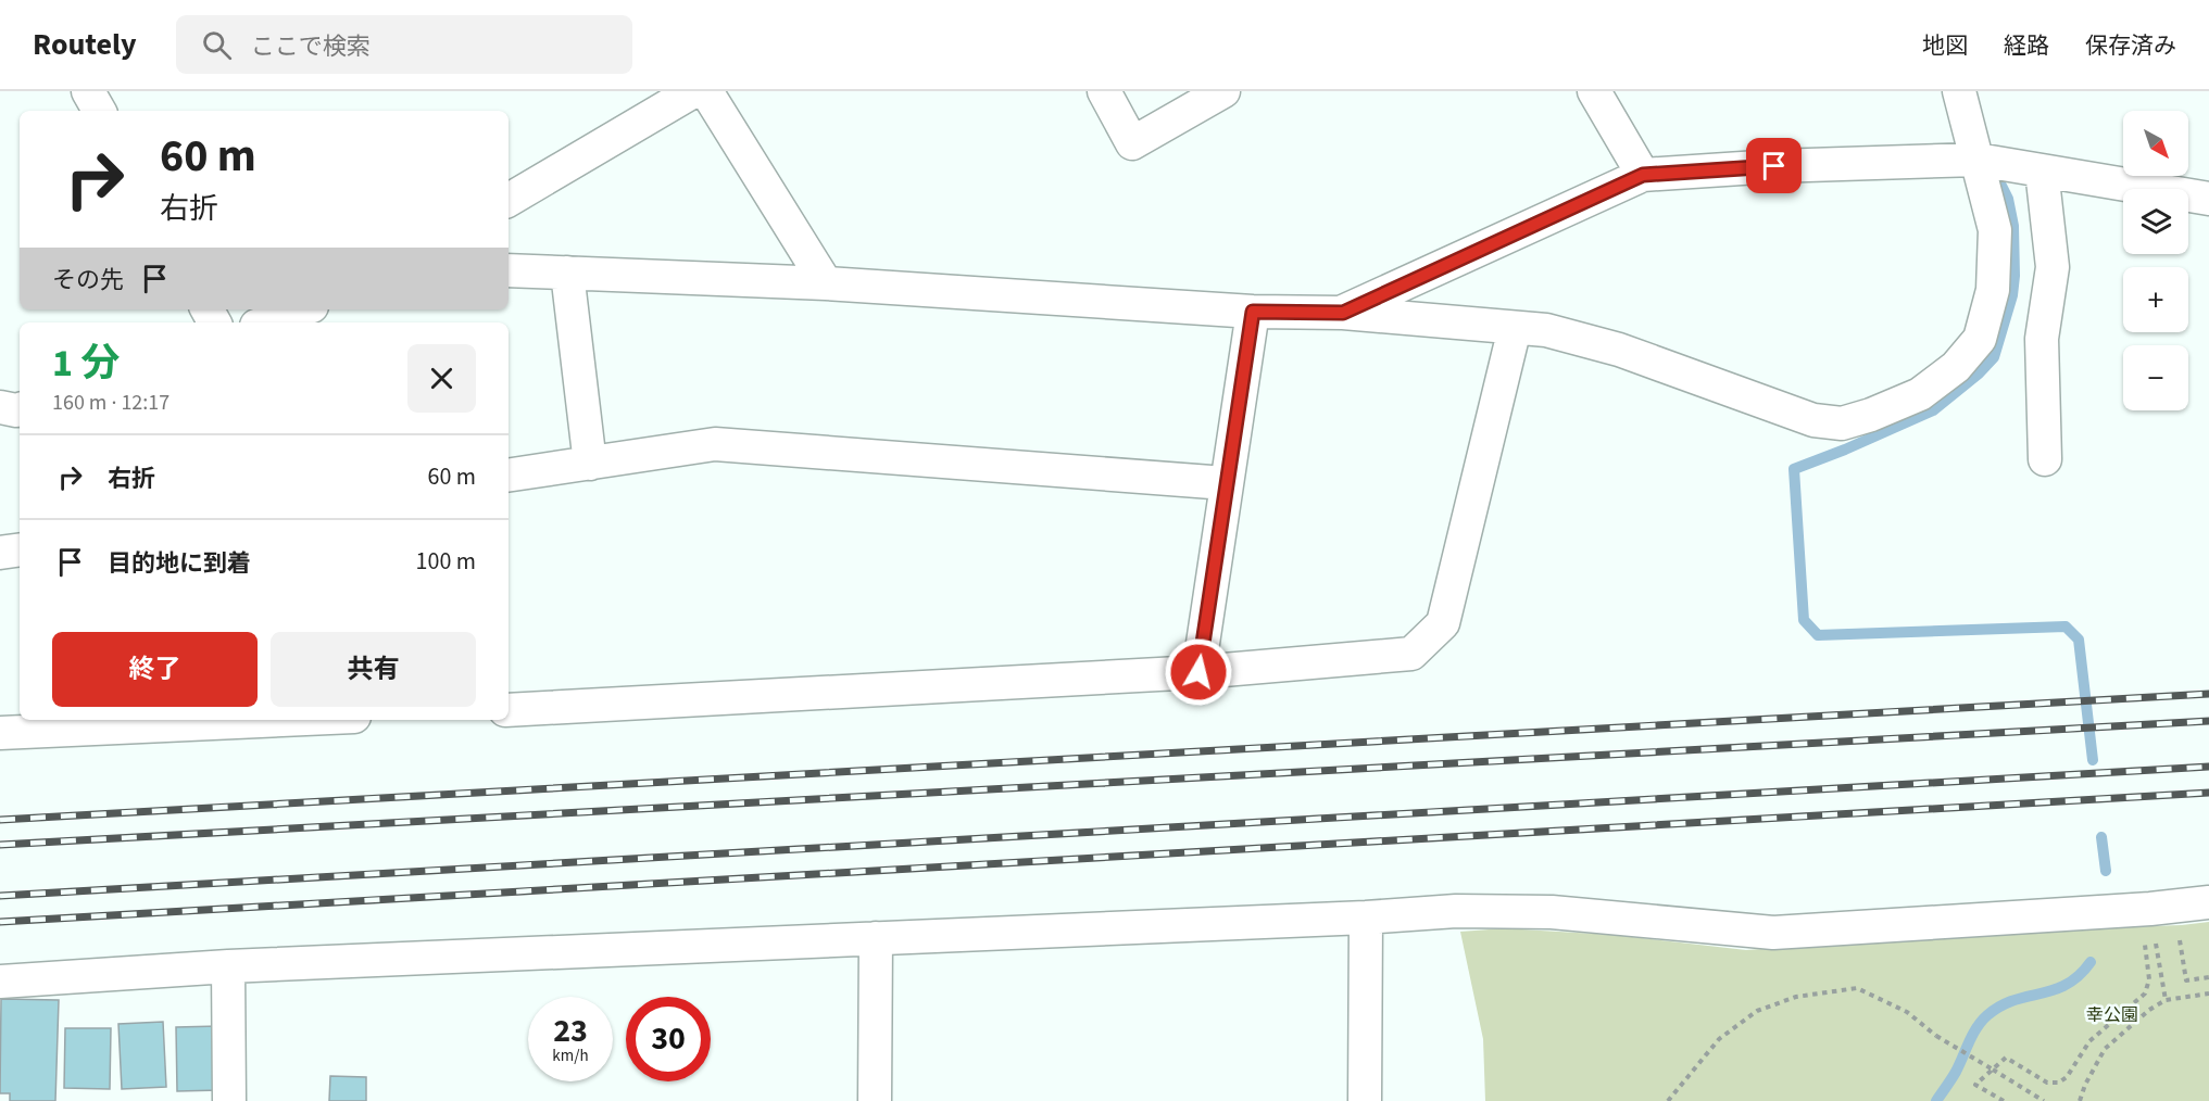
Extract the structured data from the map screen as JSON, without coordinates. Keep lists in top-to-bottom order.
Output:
{
  "parks": ["幸公園"],
  "north": "bottom right",
  "page": {
    "header": "Routely",
    "search": "ここで検索",
    "nav": ["地図", "経路", "保存済み"],
    "map_buttons": ["+", "−"],
    "turn": ["60 m", "右折"],
    "then": "その先",
    "heading": ["1 分", "160 m · 12:17"],
    "list": [
      {
        "name": "右折",
        "value": "60 m"
      },
      {
        "name": "目的地に到着",
        "value": "100 m"
      }
    ],
    "buttons": ["終了", "共有"],
    "speed": "23 km/h",
    "limit": "30"
  }
}
